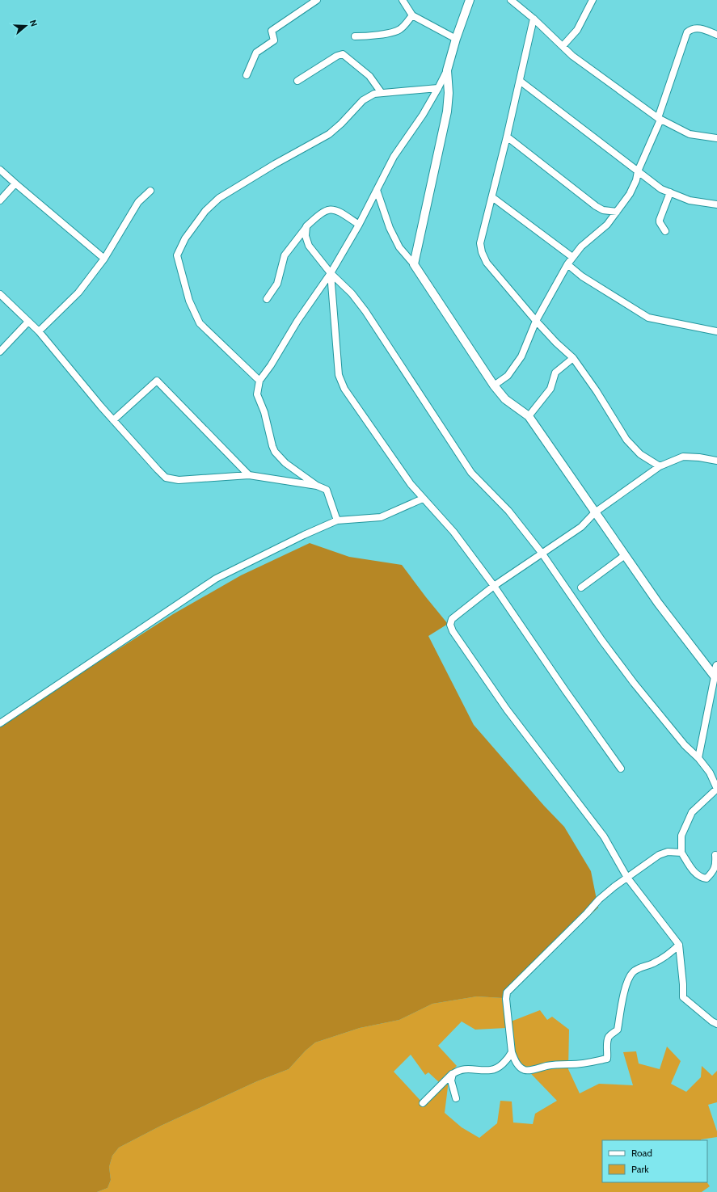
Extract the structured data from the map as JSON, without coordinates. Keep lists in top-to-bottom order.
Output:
{
  "legend": ["Road", "Park"],
  "north": "right"
}
